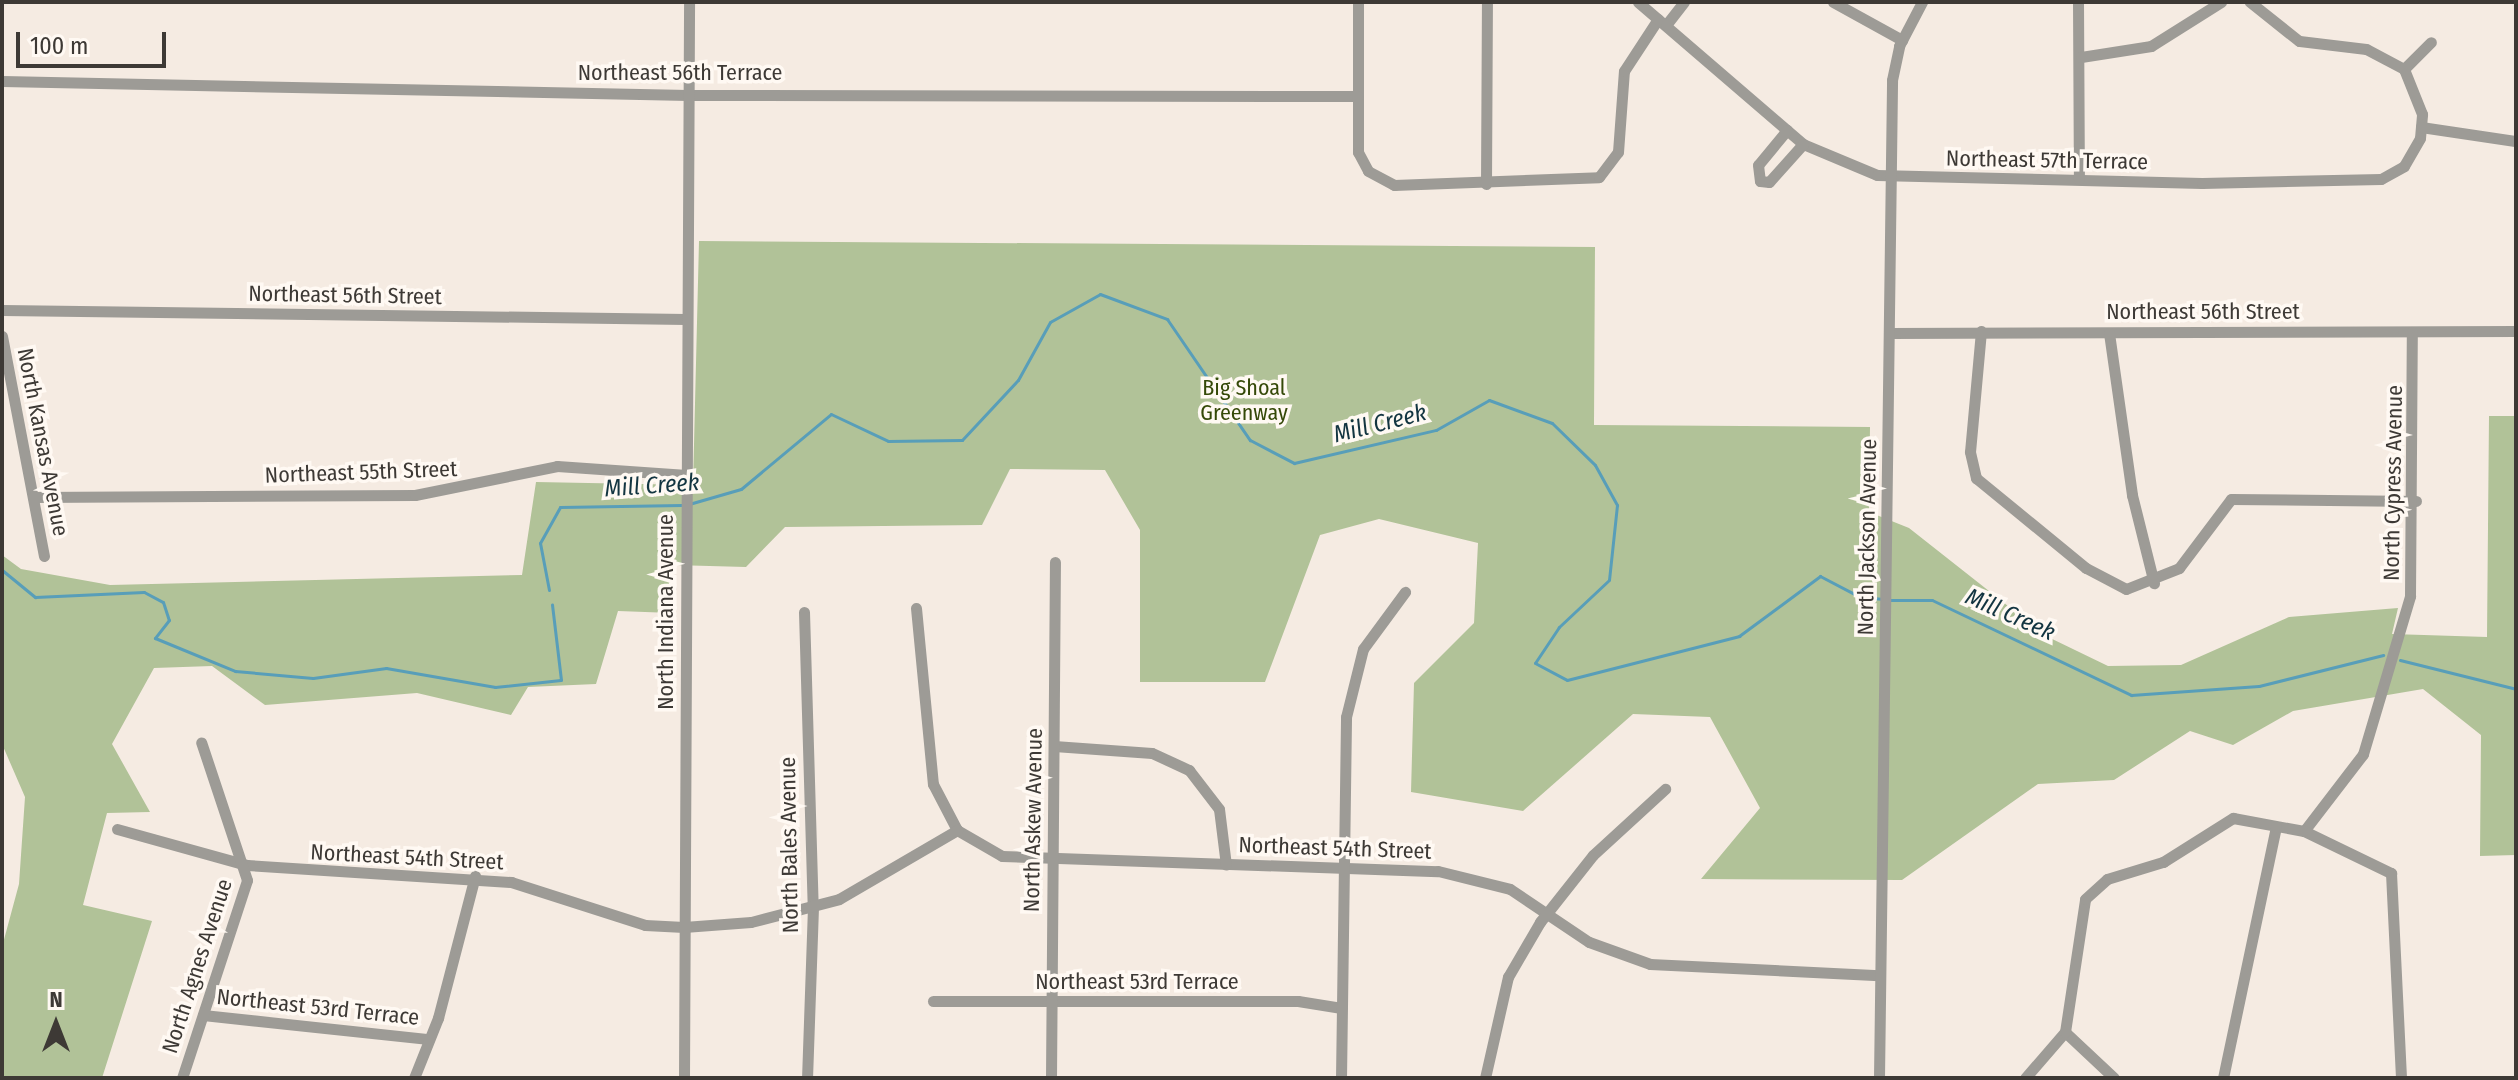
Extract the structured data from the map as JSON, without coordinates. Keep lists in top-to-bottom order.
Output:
{
  "streets": {
    "street": [
      "Northeast 56th Terrace",
      "Northeast 57th Terrace",
      "Northeast 56th Street",
      "North Kansas Avenue",
      "Northeast 55th Street",
      "North Cypress Avenue",
      "North Jackson Avenue",
      "North Indiana Avenue",
      "North Askew Avenue",
      "North Bales Avenue",
      "Northeast 54th Street",
      "North Agnes Avenue",
      "Northeast 53rd Terrace"
    ]
  },
  "crossings": [
    ["Northeast 56th Terrace", "North Indiana Avenue"],
    ["Northeast 57th Terrace", "North Jackson Avenue"],
    ["Northeast 56th Street", "North Cypress Avenue"],
    ["Northeast 56th Street", "North Jackson Avenue"],
    ["Northeast 56th Street", "North Indiana Avenue"],
    ["North Kansas Avenue", "Northeast 55th Street"],
    ["Northeast 55th Street", "North Indiana Avenue"],
    ["North Jackson Avenue", "Northeast 54th Street"],
    ["North Indiana Avenue", "Northeast 54th Street"],
    ["North Askew Avenue", "Northeast 54th Street"],
    ["North Askew Avenue", "Northeast 53rd Terrace"],
    ["North Bales Avenue", "Northeast 54th Street"],
    ["Northeast 54th Street", "North Agnes Avenue"],
    ["North Agnes Avenue", "Northeast 53rd Terrace"]
  ],
  "water": ["Mill Creek"],
  "parks": ["Big Shoal Greenway"],
  "scale_bar": "100 m",
  "north": "top"
}
